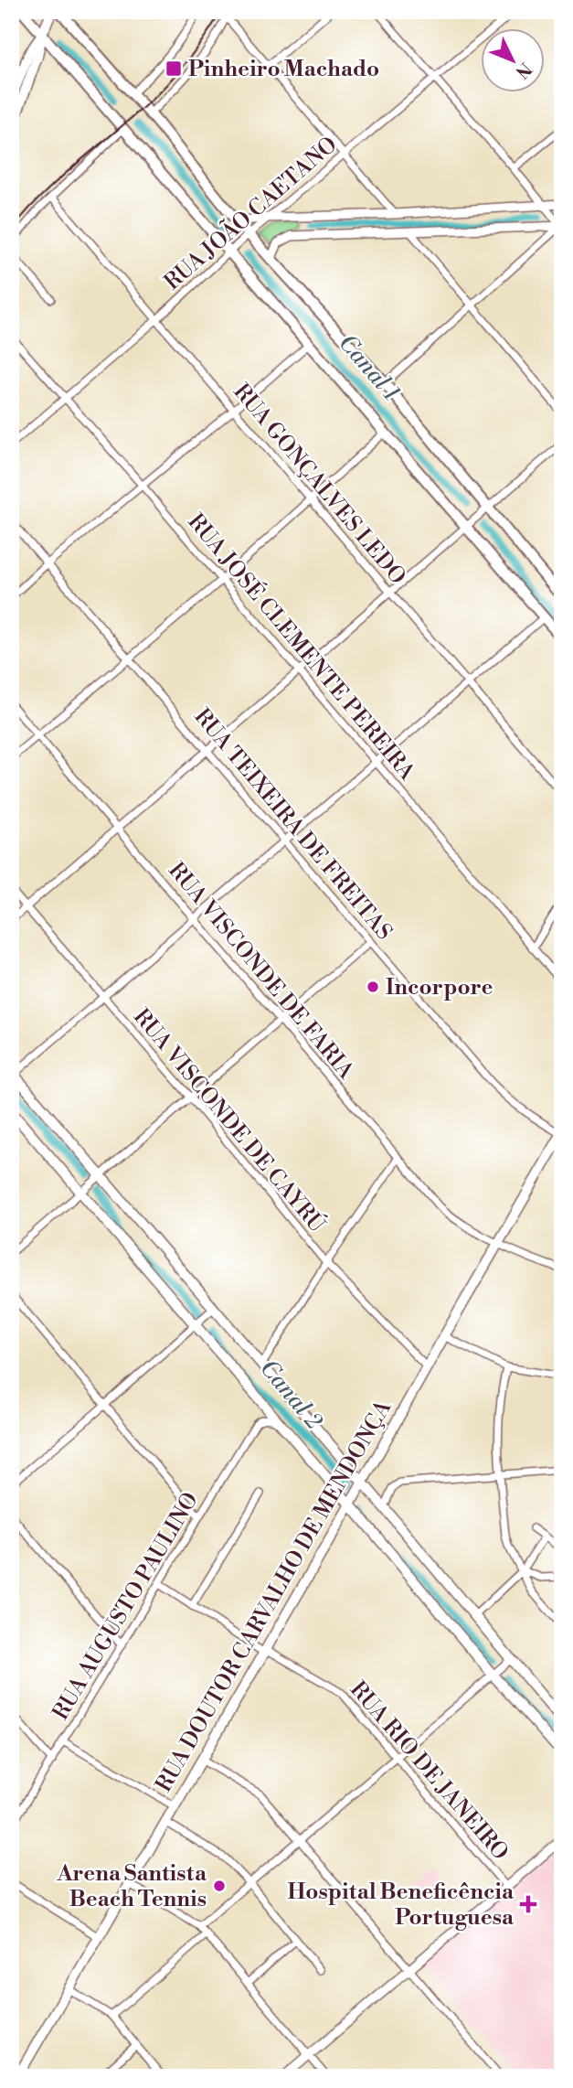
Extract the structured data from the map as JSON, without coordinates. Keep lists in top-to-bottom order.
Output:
{
  "streets": {
    "main road": ["RUA DOUTOR CARVALHO DE MENDONÇA"],
    "street": [
      "RUA JOÃO CAETANO",
      "RUA GONÇALVES LEDO",
      "RUA JOSÉ CLEMENTE PEREIRA",
      "RUA TEIXEIRA DE FREITAS",
      "RUA VISCONDE DE FARIA",
      "RUA VISCONDE DE CAYRÚ",
      "RUA AUGUSTO PAULINO",
      "RUA RIO DE JANEIRO"
    ]
  },
  "crossings": [
    ["RUA JOÃO CAETANO", "RUA GONÇALVES LEDO"],
    ["RUA JOÃO CAETANO", "RUA JOSÉ CLEMENTE PEREIRA"],
    ["RUA TEIXEIRA DE FREITAS", "RUA DOUTOR CARVALHO DE MENDONÇA"],
    ["RUA VISCONDE DE FARIA", "RUA DOUTOR CARVALHO DE MENDONÇA"],
    ["RUA VISCONDE DE CAYRÚ", "RUA DOUTOR CARVALHO DE MENDONÇA"],
    ["RUA DOUTOR CARVALHO DE MENDONÇA", "RUA RIO DE JANEIRO"],
    ["RUA AUGUSTO PAULINO", "RUA RIO DE JANEIRO"]
  ],
  "water": ["Canal 1", "Canal 2"],
  "places": {
    "transit": ["Pinheiro Machado"],
    "other": ["Incorpore", "Arena Santista Beach Tennis"],
    "health": ["Hospital Beneficência Portuguesa"]
  },
  "north": "bottom right"
}
